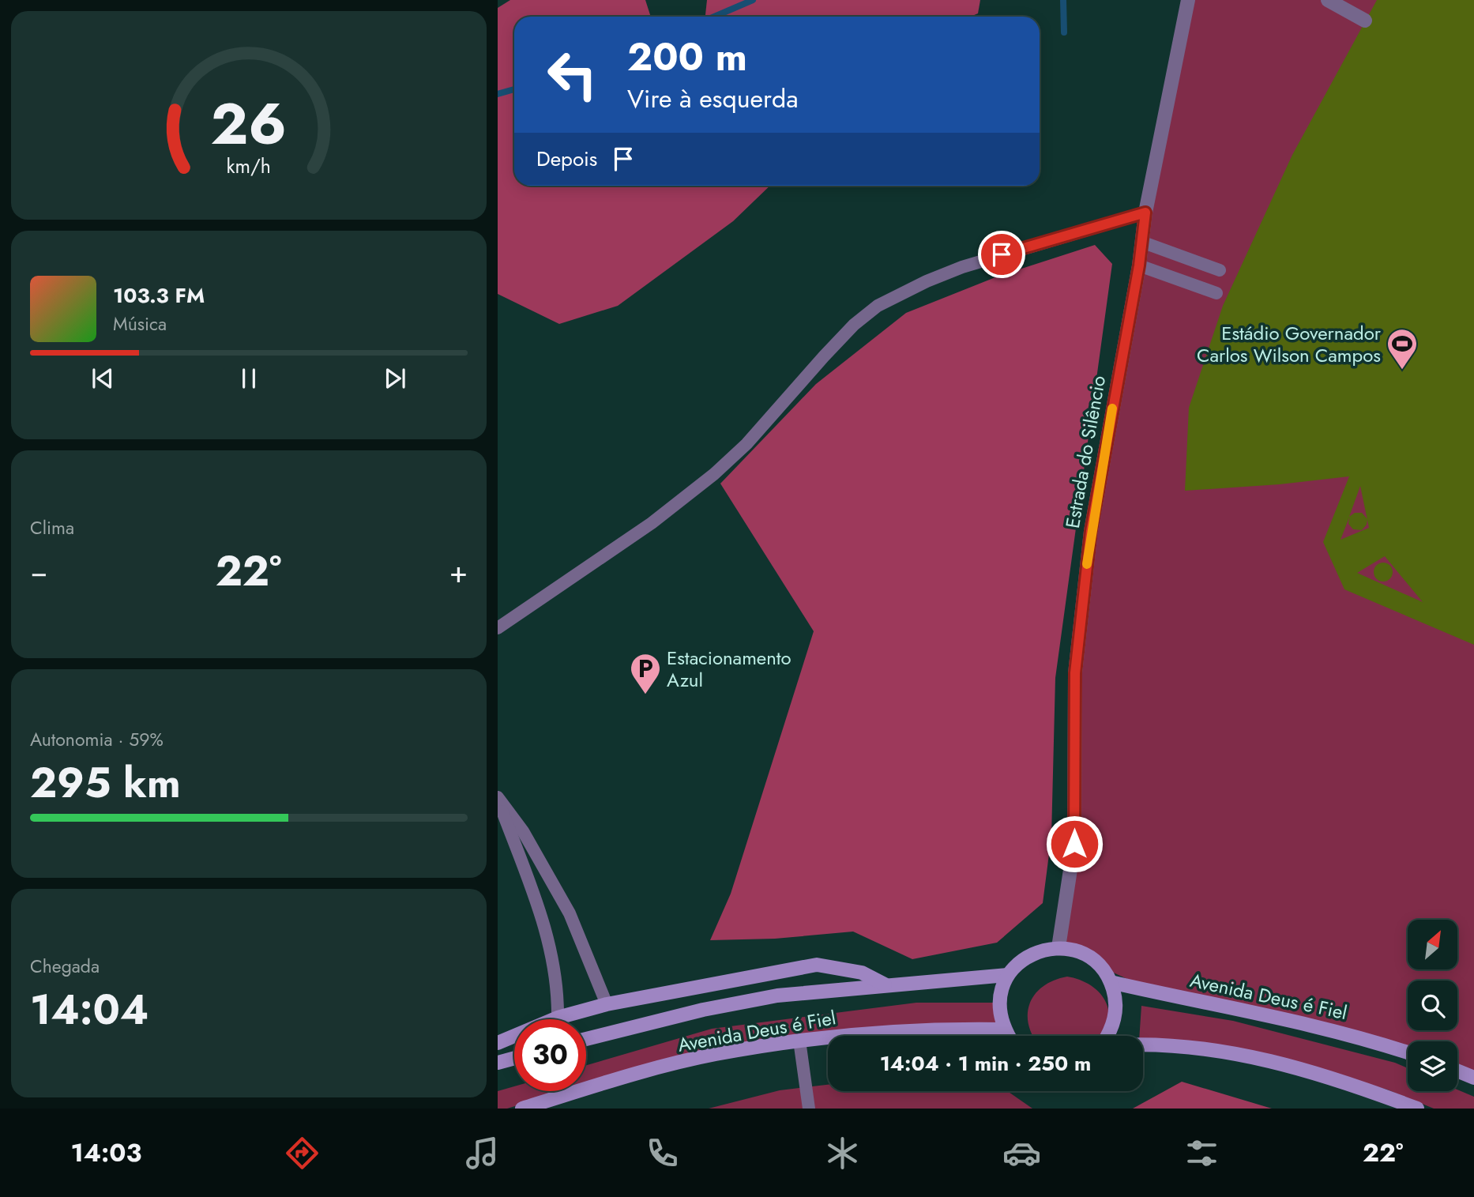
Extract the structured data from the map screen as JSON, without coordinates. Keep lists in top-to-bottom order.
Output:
{
  "streets": {
    "main road": ["Avenida Deus é Fiel"],
    "street": ["Estrada do Silêncio"]
  },
  "places": {
    "sports": ["Estádio Governador Carlos Wilson Campos"],
    "parking": ["Estacionamento Azul"]
  },
  "north": "top right",
  "page": {
    "turn": ["200 m", "Vire à esquerda"],
    "then": "Depois",
    "song": ["103.3 FM", "Música"],
    "tile": [
      "Clima",
      ["Autonomia · 59%", "295 km"],
      ["Chegada", "14:04"]
    ],
    "heat": ["−", "22°", "+"],
    "limit": "30",
    "trip": "14:04 · 1 min · 250 m",
    "tabs": ["14:03", "22°"],
    "gauge": ["26", "km/h"]
  }
}
